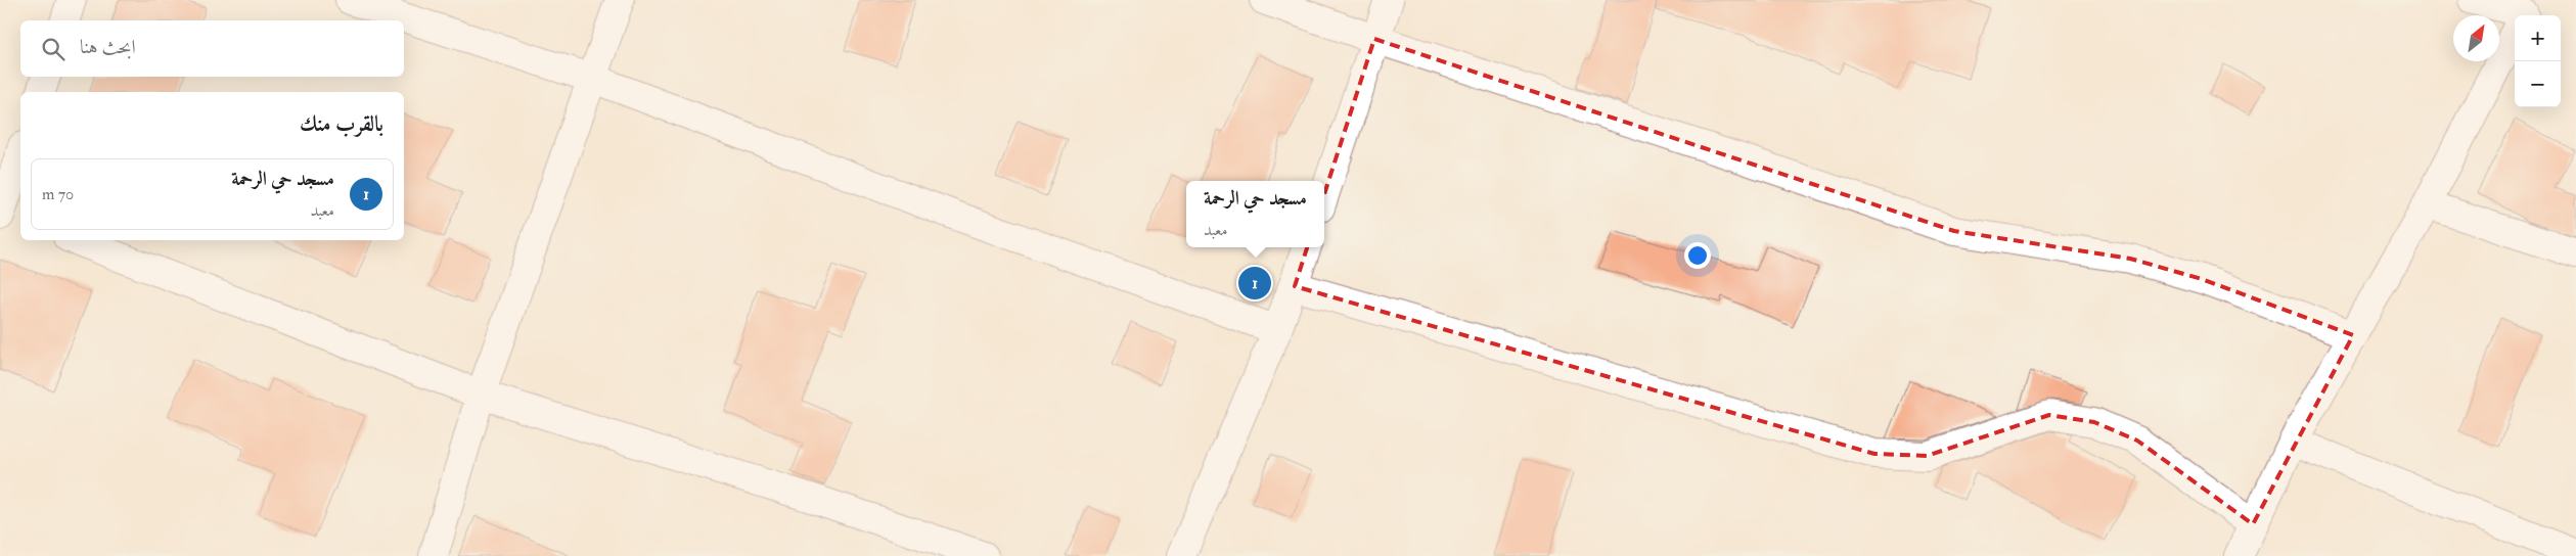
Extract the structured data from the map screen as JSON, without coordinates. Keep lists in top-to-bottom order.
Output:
{
  "north": "top right",
  "page": {
    "map_buttons": ["+", "−"],
    "search": "ابحث هنا",
    "heading": "بالقرب منك",
    "list": [
      {
        "mark": "1",
        "name": "مسجد حي الرحمة",
        "note": "معبد",
        "value": "70 m"
      }
    ],
    "popup": ["مسجد حي الرحمة", "معبد"],
    "pins": "1"
  }
}
